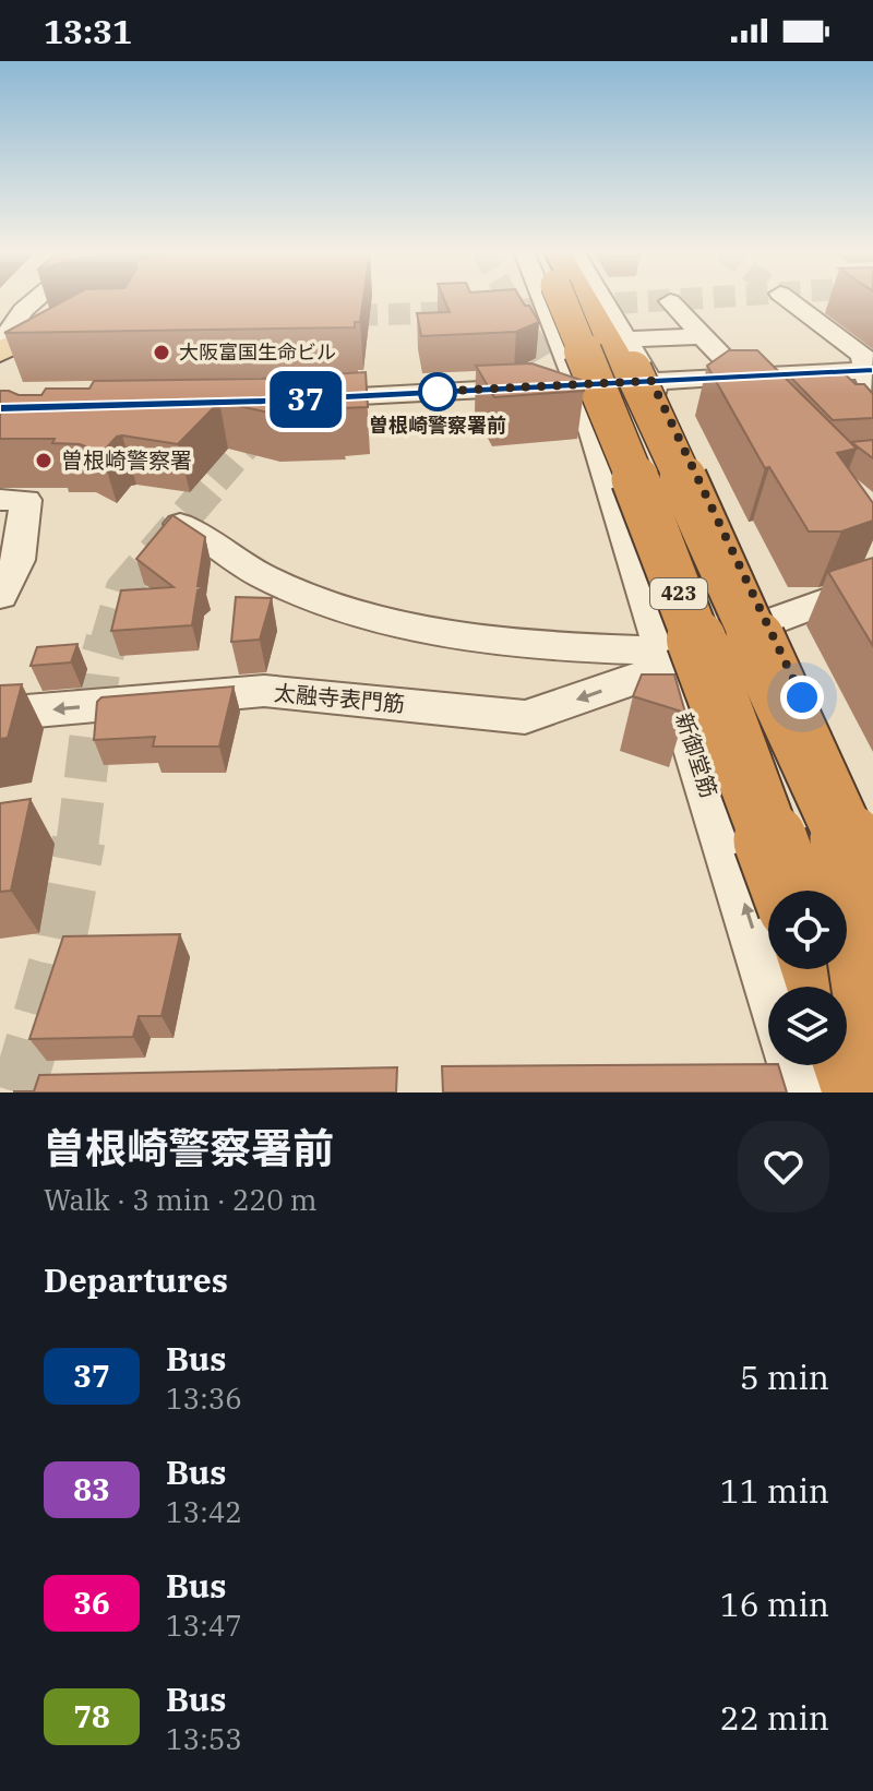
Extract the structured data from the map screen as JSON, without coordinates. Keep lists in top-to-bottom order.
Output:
{
  "streets": {
    "highway": ["423"],
    "street": ["太融寺表門筋", "新御堂筋"]
  },
  "crossings": [
    ["太融寺表門筋", "新御堂筋"]
  ],
  "places": ["大阪富国生命ビル", "曽根崎警察署前", "曽根崎警察署"],
  "lines": ["bus line 37"],
  "page": {
    "status": "13:31",
    "on_map": "37",
    "heading": [
      ["曽根崎警察署前", "Walk · 3 min · 220 m"],
      "Departures"
    ],
    "list": [
      {
        "mark": "37",
        "name": "Bus",
        "note": "13:36",
        "value": "5 min"
      },
      {
        "mark": "83",
        "name": "Bus",
        "note": "13:42",
        "value": "11 min"
      },
      {
        "mark": "36",
        "name": "Bus",
        "note": "13:47",
        "value": "16 min"
      },
      {
        "mark": "78",
        "name": "Bus",
        "note": "13:53",
        "value": "22 min"
      }
    ]
  }
}
